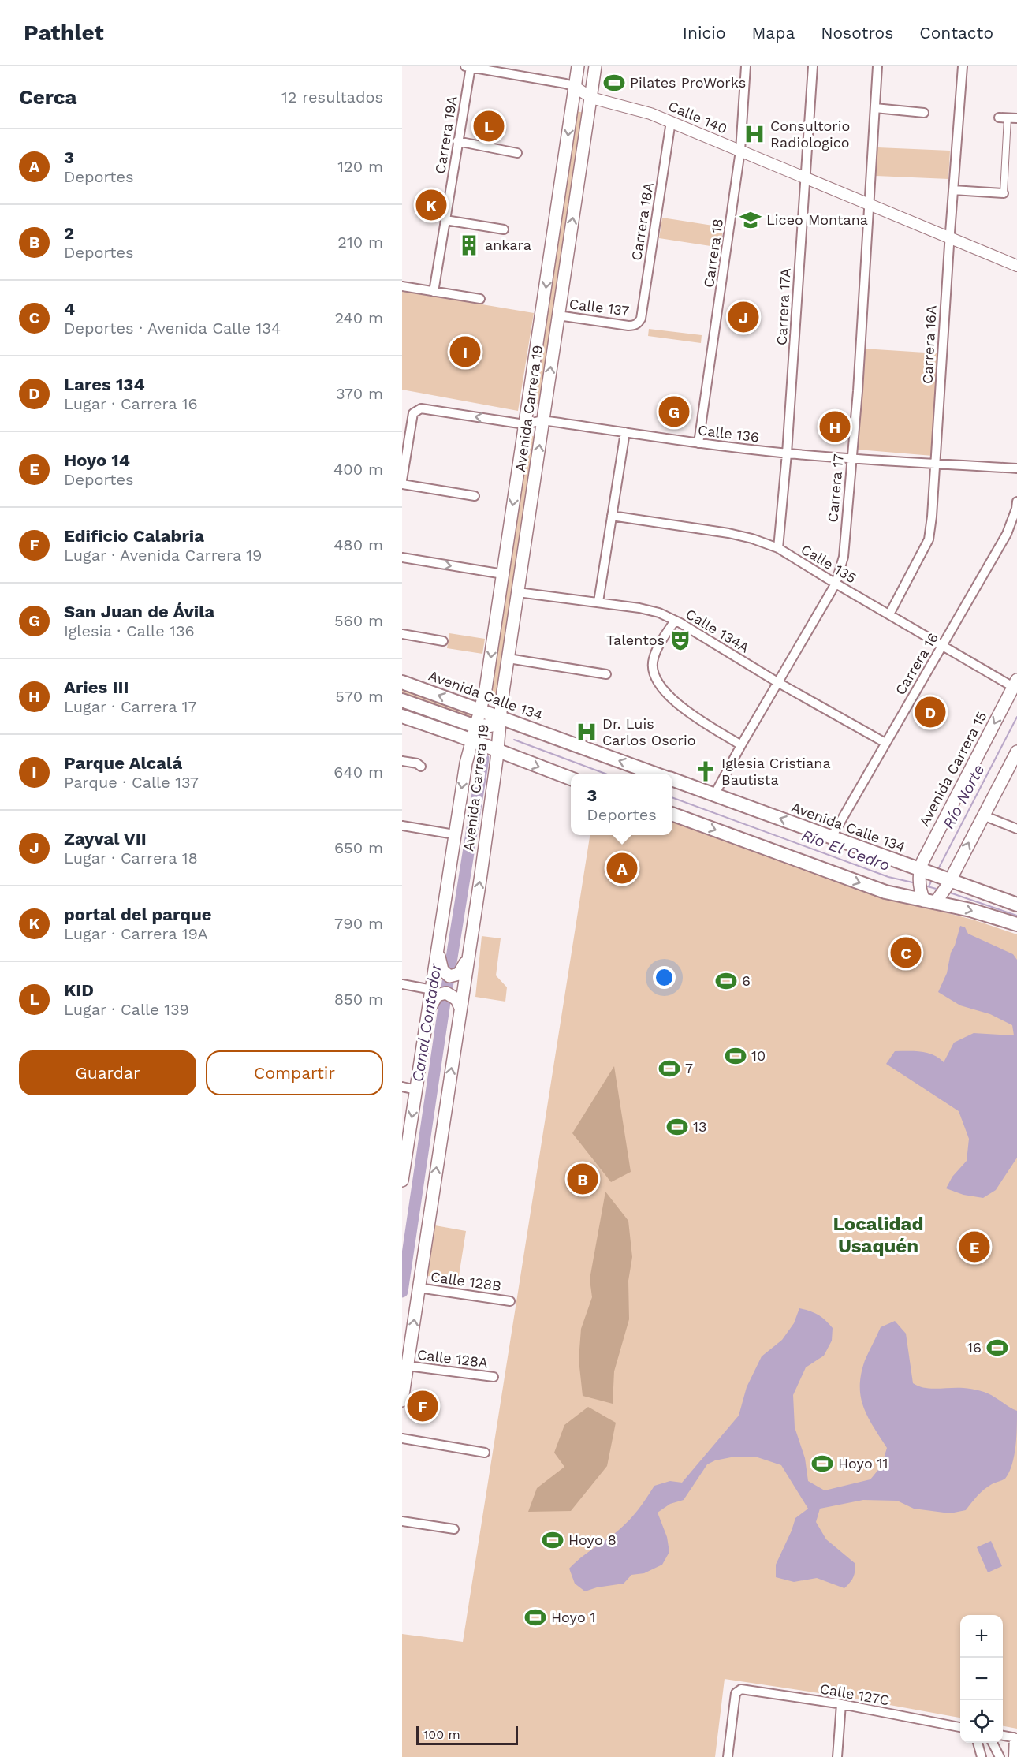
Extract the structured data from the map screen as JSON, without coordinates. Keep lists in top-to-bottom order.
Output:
{
  "streets": {
    "main road": ["Avenida Carrera 19", "Avenida Calle 134", "Avenida Carrera 15"],
    "street": [
      "Calle 140",
      "Carrera 19A",
      "Carrera 18A",
      "Carrera 18",
      "Carrera 17A",
      "Calle 137",
      "Carrera 16A",
      "Calle 136",
      "Carrera 17",
      "Calle 135",
      "Calle 134A",
      "Carrera 16",
      "Calle 128B",
      "Calle 128A",
      "Calle 127C"
    ]
  },
  "crossings": [
    ["Calle 140", "Carrera 19A"],
    ["Calle 140", "Carrera 18A"],
    ["Calle 140", "Carrera 18"],
    ["Calle 140", "Carrera 17A"],
    ["Calle 140", "Carrera 16A"],
    ["Calle 140", "Avenida Carrera 19"],
    ["Calle 140", "Carrera 17"],
    ["Carrera 18A", "Calle 137"],
    ["Carrera 18", "Calle 136"],
    ["Carrera 17A", "Calle 136"],
    ["Carrera 17A", "Calle 135"],
    ["Calle 137", "Avenida Carrera 19"],
    ["Carrera 16A", "Calle 136"],
    ["Carrera 16A", "Calle 135"],
    ["Avenida Carrera 19", "Calle 136"],
    ["Avenida Carrera 19", "Calle 134A"],
    ["Avenida Carrera 19", "Avenida Calle 134"],
    ["Avenida Carrera 19", "Calle 128B"],
    ["Avenida Carrera 19", "Calle 128A"],
    ["Calle 136", "Carrera 17"],
    ["Carrera 17", "Calle 135"],
    ["Carrera 17", "Calle 134A"],
    ["Carrera 17", "Avenida Calle 134"],
    ["Calle 135", "Carrera 16"],
    ["Calle 135", "Avenida Carrera 15"],
    ["Calle 134A", "Carrera 16"],
    ["Carrera 16", "Avenida Calle 134"],
    ["Avenida Calle 134", "Avenida Carrera 15"]
  ],
  "districts": ["Localidad Usaquén"],
  "water": ["Río Norte", "Río El Cedro", "Canal Contador"],
  "places": {
    "sports": [
      "Pilates ProWorks",
      "6",
      "10",
      "7",
      "13",
      "16",
      "Hoyo 11",
      "Hoyo 8",
      "Hoyo 1"
    ],
    "hospital": ["Consultorio Radiologico", "Dr. Luis Carlos Osorio"],
    "school or university": ["Liceo Montana"],
    "building": ["ankara"],
    "theatre": ["Talentos"],
    "church": ["Iglesia Cristiana Bautista"]
  },
  "scale_bar": "100 m",
  "page": {
    "header": "Pathlet",
    "nav": [
      "Inicio",
      "Mapa",
      "Nosotros",
      "Contacto"
    ],
    "heading": ["Cerca", "12 resultados"],
    "pins": [
      "L",
      "K",
      "J",
      "I",
      "G",
      "H",
      "D",
      "A",
      "C",
      "B",
      "E",
      "F"
    ],
    "list": [
      {
        "mark": "A",
        "name": "3",
        "note": "Deportes",
        "value": "120 m"
      },
      {
        "mark": "B",
        "name": "2",
        "note": "Deportes",
        "value": "210 m"
      },
      {
        "mark": "C",
        "name": "4",
        "note": "Deportes · Avenida Calle 134",
        "value": "240 m"
      },
      {
        "mark": "D",
        "name": "Lares 134",
        "note": "Lugar · Carrera 16",
        "value": "370 m"
      },
      {
        "mark": "E",
        "name": "Hoyo 14",
        "note": "Deportes",
        "value": "400 m"
      },
      {
        "mark": "F",
        "name": "Edificio Calabria",
        "note": "Lugar · Avenida Carrera 19",
        "value": "480 m"
      },
      {
        "mark": "G",
        "name": "San Juan de Ávila",
        "note": "Iglesia · Calle 136",
        "value": "560 m"
      },
      {
        "mark": "H",
        "name": "Aries III",
        "note": "Lugar · Carrera 17",
        "value": "570 m"
      },
      {
        "mark": "I",
        "name": "Parque Alcalá",
        "note": "Parque · Calle 137",
        "value": "640 m"
      },
      {
        "mark": "J",
        "name": "Zayval VII",
        "note": "Lugar · Carrera 18",
        "value": "650 m"
      },
      {
        "mark": "K",
        "name": "portal del parque",
        "note": "Lugar · Carrera 19A",
        "value": "790 m"
      },
      {
        "mark": "L",
        "name": "KID",
        "note": "Lugar · Calle 139",
        "value": "850 m"
      }
    ],
    "popup": ["3", "Deportes"],
    "buttons": ["Guardar", "Compartir"],
    "map_buttons": ["+", "−"],
    "scale": "100 m"
  }
}
